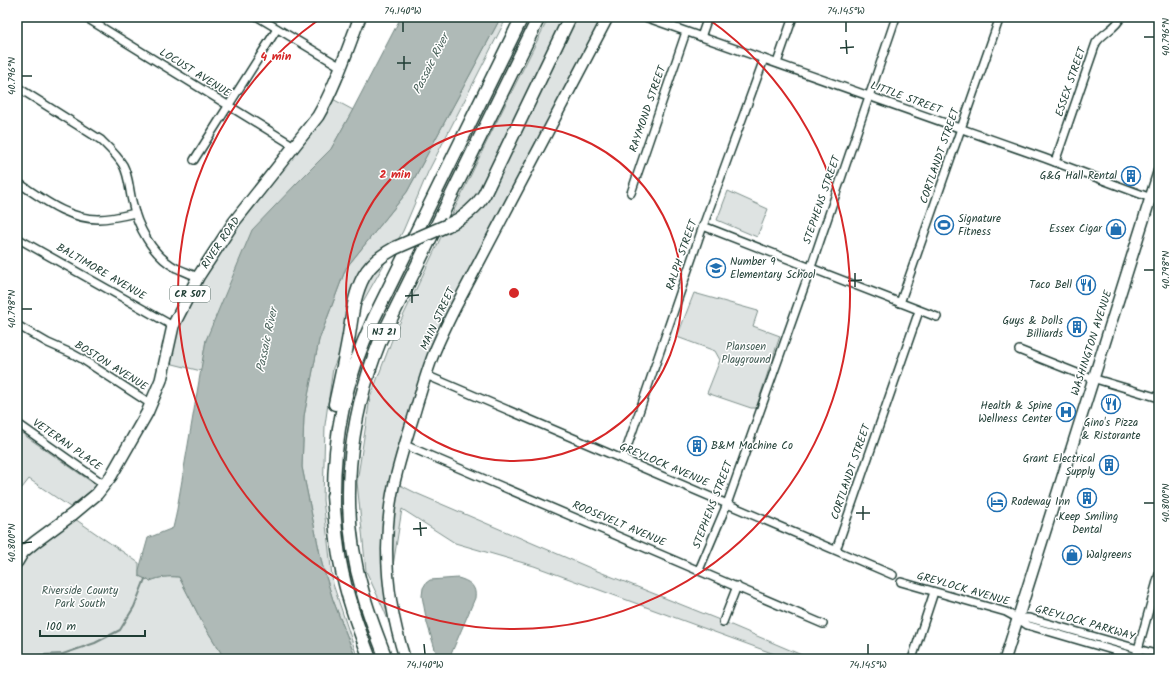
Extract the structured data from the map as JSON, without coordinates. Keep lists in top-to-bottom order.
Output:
{
  "streets": {
    "highway": ["NJ 21"],
    "main road": ["RIVER ROAD", "CR 507"],
    "street": [
      "LOCUST AVENUE",
      "ESSEX STREET",
      "LITTLE STREET",
      "RAYMOND STREET",
      "CORTLANDT STREET",
      "STEPHENS STREET",
      "RALPH STREET",
      "BALTIMORE AVENUE",
      "MAIN STREET",
      "WASHINGTON AVENUE",
      "BOSTON AVENUE",
      "VETERAN PLACE",
      "GREYLOCK AVENUE",
      "ROOSEVELT AVENUE",
      "GREYLOCK PARKWAY"
    ]
  },
  "crossings": [
    ["LOCUST AVENUE", "RIVER ROAD"],
    ["ESSEX STREET", "LITTLE STREET"],
    ["LITTLE STREET", "RAYMOND STREET"],
    ["LITTLE STREET", "CORTLANDT STREET"],
    ["LITTLE STREET", "STEPHENS STREET"],
    ["LITTLE STREET", "RALPH STREET"],
    ["LITTLE STREET", "WASHINGTON AVENUE"],
    ["CORTLANDT STREET", "GREYLOCK AVENUE"],
    ["STEPHENS STREET", "GREYLOCK AVENUE"],
    ["STEPHENS STREET", "ROOSEVELT AVENUE"],
    ["RIVER ROAD", "BALTIMORE AVENUE"],
    ["RIVER ROAD", "BOSTON AVENUE"],
    ["RIVER ROAD", "VETERAN PLACE"],
    ["RALPH STREET", "GREYLOCK AVENUE"],
    ["MAIN STREET", "GREYLOCK AVENUE"],
    ["MAIN STREET", "ROOSEVELT AVENUE"],
    ["WASHINGTON AVENUE", "GREYLOCK AVENUE"],
    ["WASHINGTON AVENUE", "GREYLOCK PARKWAY"],
    ["GREYLOCK AVENUE", "GREYLOCK PARKWAY"]
  ],
  "water": ["Passaic River"],
  "parks": ["Plansoen Playground", "Riverside County Park South"],
  "places": {
    "building": [
      "G&G Hall Rental",
      "Guys & Dolls Billiards",
      "B&M Machine Co",
      "Grant Electrical Supply",
      ".Keep Smiling Dental"
    ],
    "sports": ["Signature Fitness"],
    "shop": ["Essex Cigar", "Walgreens"],
    "school or university": ["Number 9 Elementary School"],
    "restaurant": ["Taco Bell", "Gino's Pizza & Ristorante"],
    "hospital": ["Health & Spine Wellness Center"],
    "hotel": ["Rodeway Inn"]
  },
  "scale_bar": "100 m",
  "coordinates": [
    "74.140°W",
    "74.145°W",
    "40.796°N",
    "40.798°N",
    "40.800°N"
  ],
  "rings": ["4 min", "2 min"]
}
